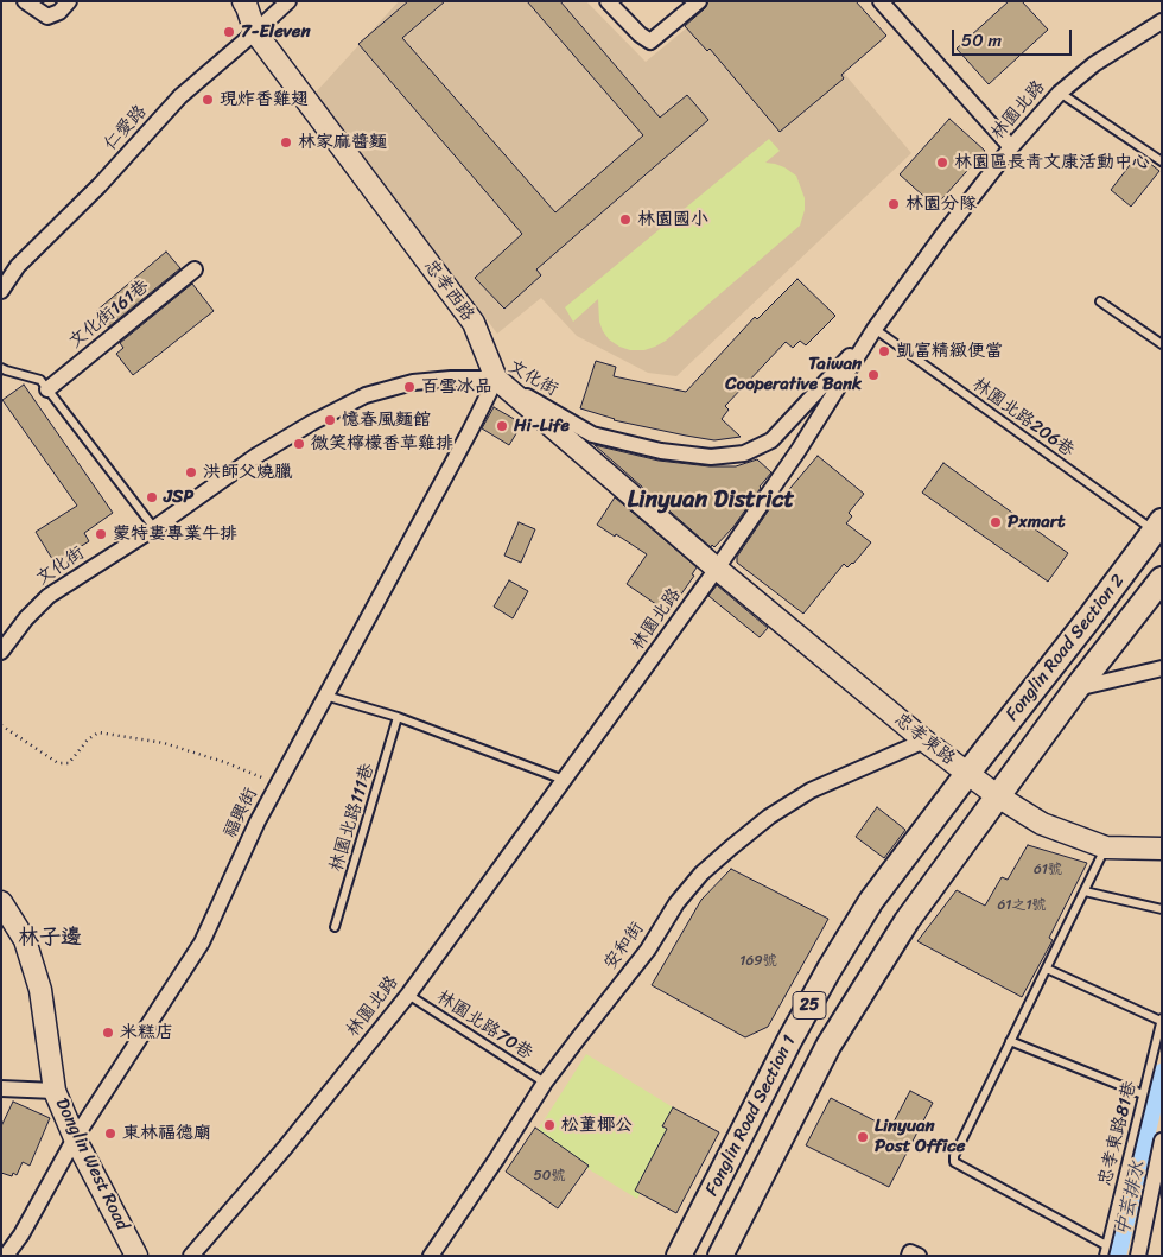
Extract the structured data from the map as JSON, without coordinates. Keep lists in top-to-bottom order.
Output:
{
  "streets": {
    "main road": ["Fonglin Road Section 2", "25", "Fonglin Road Section 1"],
    "street": [
      "林園北路",
      "仁愛路",
      "忠孝西路",
      "文化街161巷",
      "文化街",
      "忠孝東路",
      "福興街",
      "安和街",
      "Donglin West Road"
    ],
    "lane": [
      "林園北路206巷",
      "林園北路111巷",
      "林園北路70巷",
      "忠孝東路81巷"
    ]
  },
  "crossings": [
    ["林園北路", "忠孝西路"],
    ["林園北路", "文化街"],
    ["林園北路", "林園北路206巷"],
    ["林園北路", "忠孝東路"],
    ["林園北路", "林園北路70巷"],
    ["仁愛路", "忠孝西路"],
    ["忠孝西路", "文化街"],
    ["忠孝西路", "忠孝東路"],
    ["忠孝西路", "福興街"],
    ["文化街", "林園北路206巷"],
    ["文化街", "福興街"],
    ["林園北路206巷", "Fonglin Road Section 2"],
    ["Fonglin Road Section 2", "忠孝東路"],
    ["Fonglin Road Section 2", "Fonglin Road Section 1"],
    ["忠孝東路", "安和街"],
    ["忠孝東路", "Fonglin Road Section 1"],
    ["福興街", "Donglin West Road"],
    ["安和街", "林園北路70巷"]
  ],
  "districts": ["Linyuan District", "林子邊"],
  "water": ["中芸排水"],
  "places": [
    "7-Eleven",
    "現炸香雞翅",
    "林家麻醬麵",
    "林園區長青文康活動中心",
    "林園分隊",
    "林園國小",
    "凱富精緻便當",
    "Taiwan Cooperative Bank",
    "百雪冰品",
    "憶春風麵館",
    "Hi-Life",
    "微笑檸檬香草雞排",
    "洪師父燒臘",
    "JSP",
    "Pxmart",
    "蒙特婁專業牛排",
    "米糕店",
    "松董椰公",
    "東林福德廟",
    "Linyuan Post Office"
  ],
  "house_numbers": [
    "61號",
    "61之1號",
    "169號",
    "50號"
  ],
  "scale_bar": "50 m"
}
